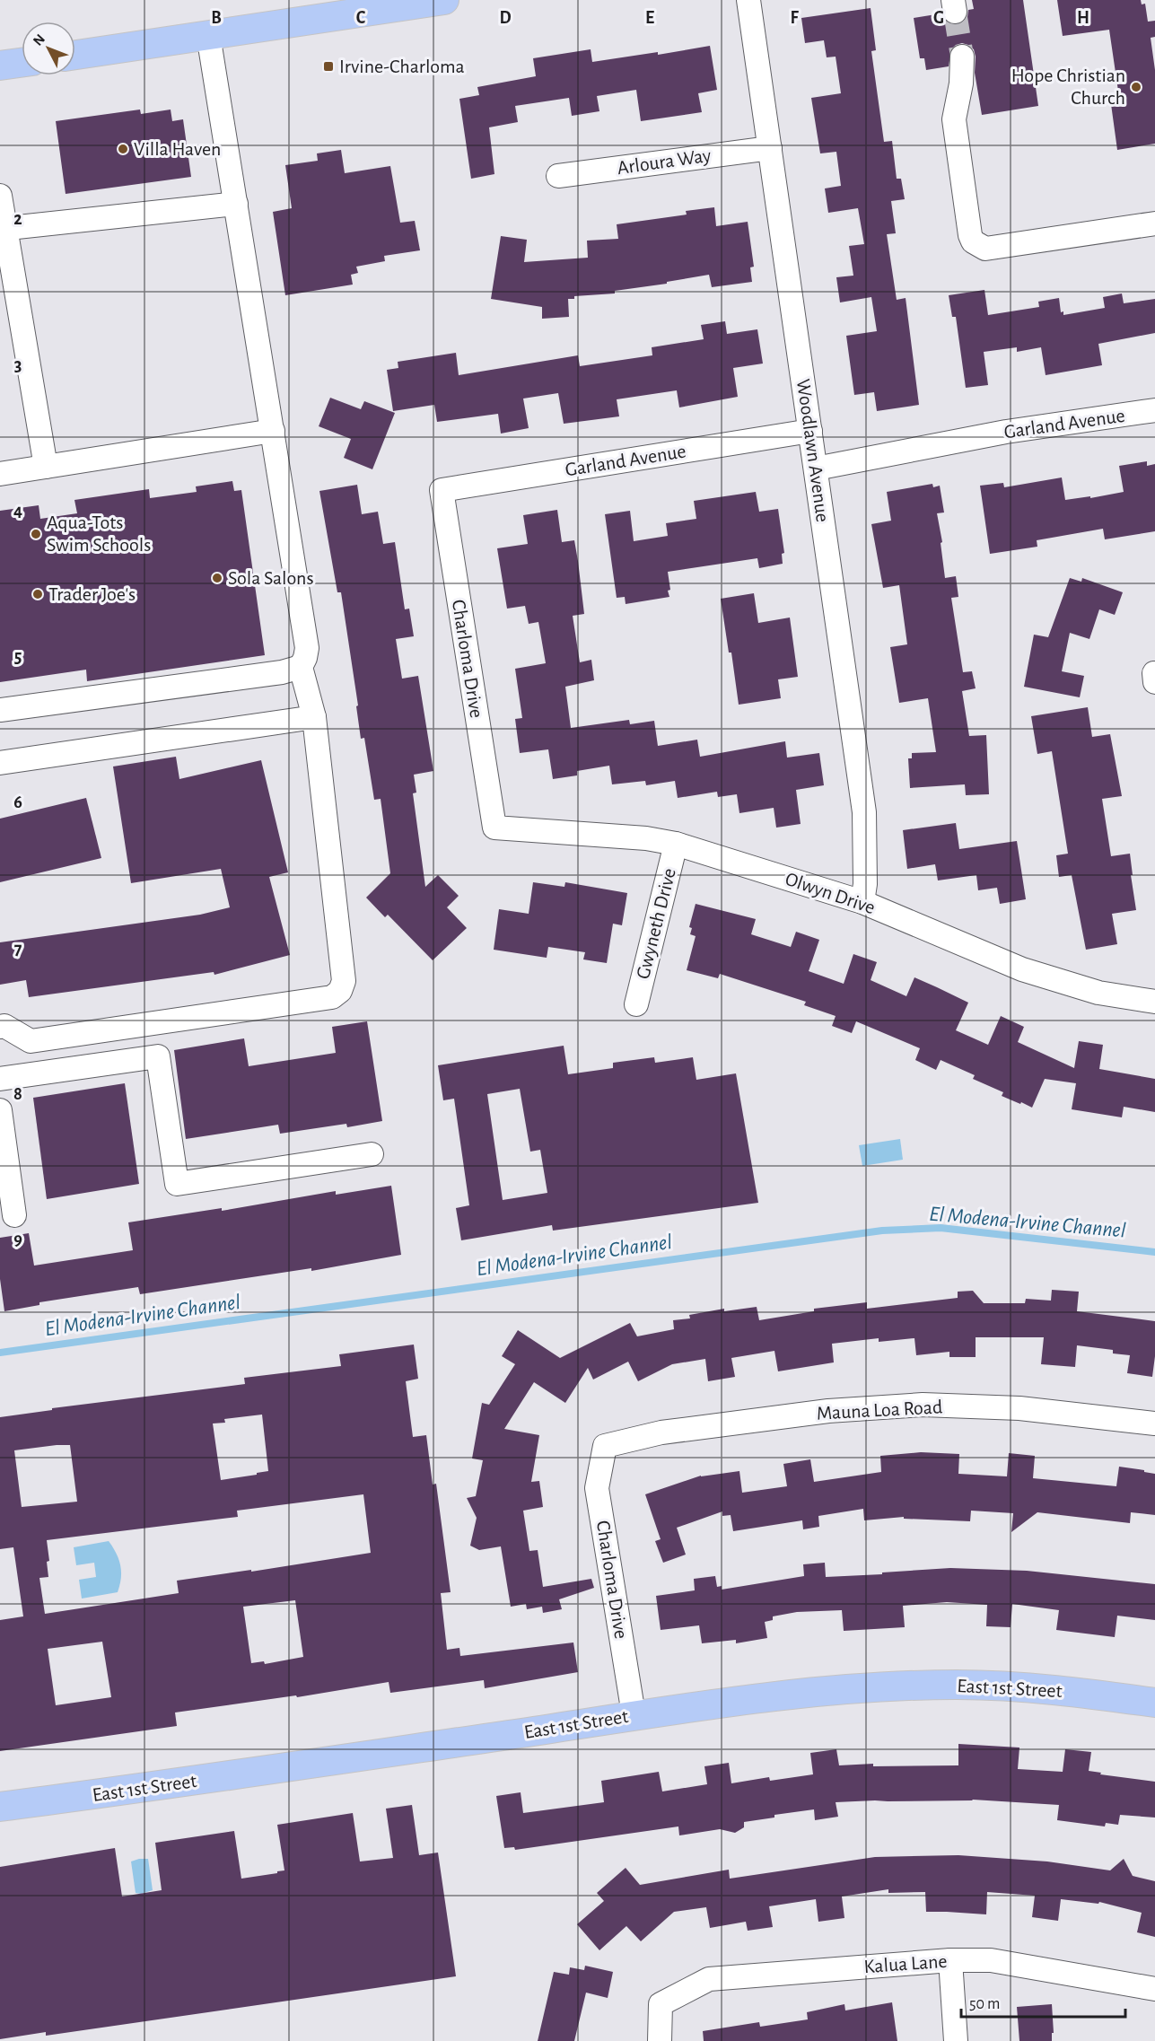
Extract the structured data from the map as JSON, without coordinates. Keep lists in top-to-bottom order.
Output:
{
  "streets": {
    "main road": ["East 1st Street"],
    "street": [
      "Arloura Way",
      "Garland Avenue",
      "Woodlawn Avenue",
      "Charloma Drive",
      "Olwyn Drive",
      "Gwyneth Drive",
      "Mauna Loa Road",
      "Kalua Lane"
    ]
  },
  "crossings": [
    ["Arloura Way", "Woodlawn Avenue"],
    ["Garland Avenue", "Woodlawn Avenue"],
    ["Garland Avenue", "Charloma Drive"],
    ["Woodlawn Avenue", "Olwyn Drive"],
    ["Charloma Drive", "Olwyn Drive"],
    ["Charloma Drive", "Mauna Loa Road"],
    ["Charloma Drive", "East 1st Street"],
    ["Olwyn Drive", "Gwyneth Drive"]
  ],
  "water": ["El Modena-Irvine Channel"],
  "places": {
    "transit": ["Irvine-Charloma"],
    "other": [
      "Hope Christian Church",
      "Villa Haven",
      "Aqua-Tots Swim Schools",
      "Sola Salons",
      "Trader Joe's"
    ]
  },
  "scale_bar": "50 m",
  "north": "top left",
  "grid": {
    "columns": [
      "B",
      "C",
      "D",
      "E",
      "F",
      "G",
      "H"
    ],
    "rows": [
      "2",
      "3",
      "4",
      "5",
      "6",
      "7",
      "8",
      "9"
    ]
  }
}
